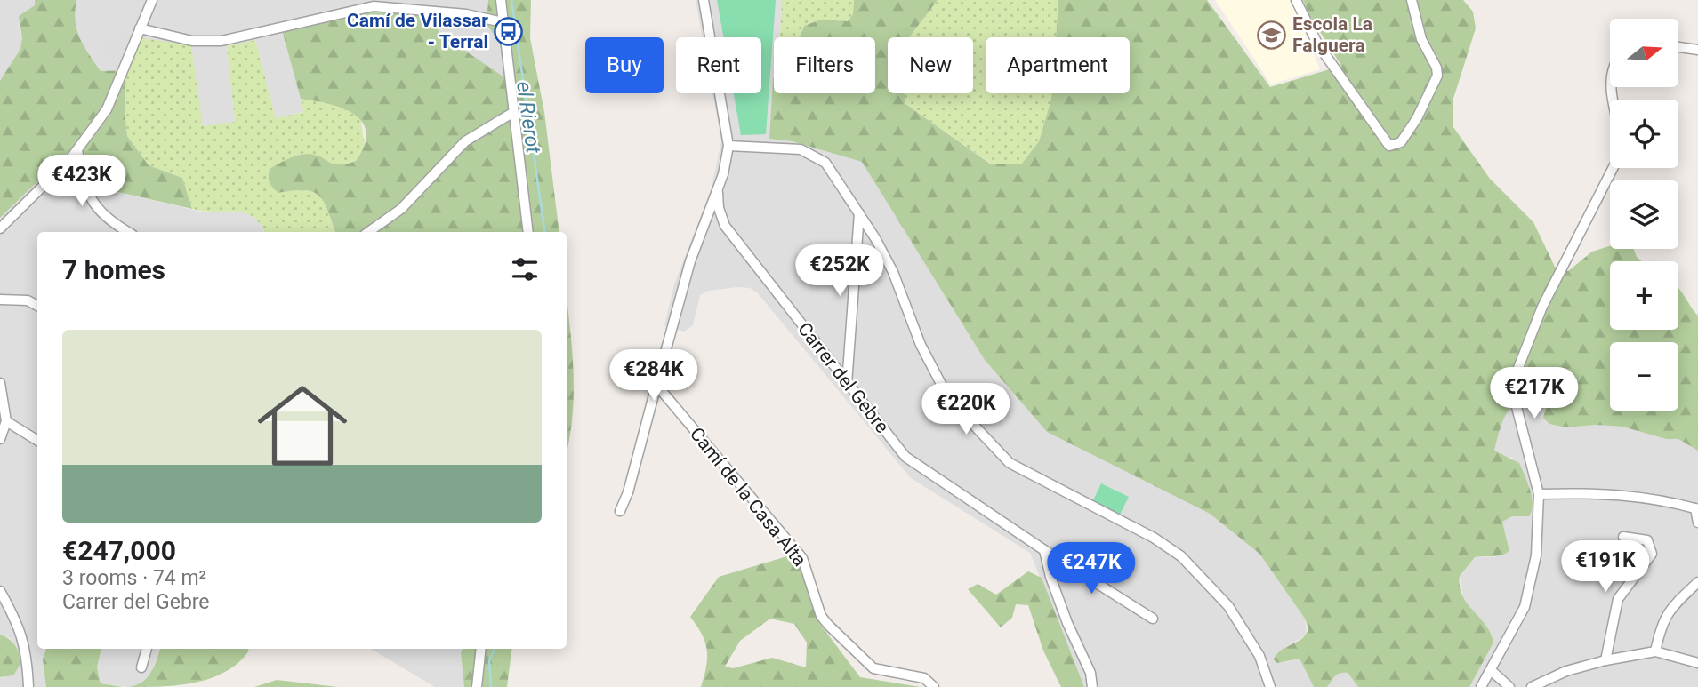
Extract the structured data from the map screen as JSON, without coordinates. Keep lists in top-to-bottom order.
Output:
{
  "streets": {
    "street": ["Carrer del Gebre", "Camí de la Casa Alta"]
  },
  "water": ["el Rierot"],
  "places": {
    "bus stop": ["Camí de Vilassar - Terral"],
    "school or university": ["Escola La Falguera"]
  },
  "north": "right",
  "page": {
    "map_buttons": ["+", "−"],
    "chip": [
      "Buy",
      "Rent",
      "Filters",
      "New",
      "Apartment"
    ],
    "price": [
      "€423K",
      "€252K",
      "€284K",
      "€217K",
      "€220K",
      "€191K",
      "€247K"
    ],
    "heading": "7 homes",
    "list": [
      {
        "name": "€247,000",
        "note": "3 rooms · 74 m² · Carrer del Gebre"
      }
    ]
  }
}
